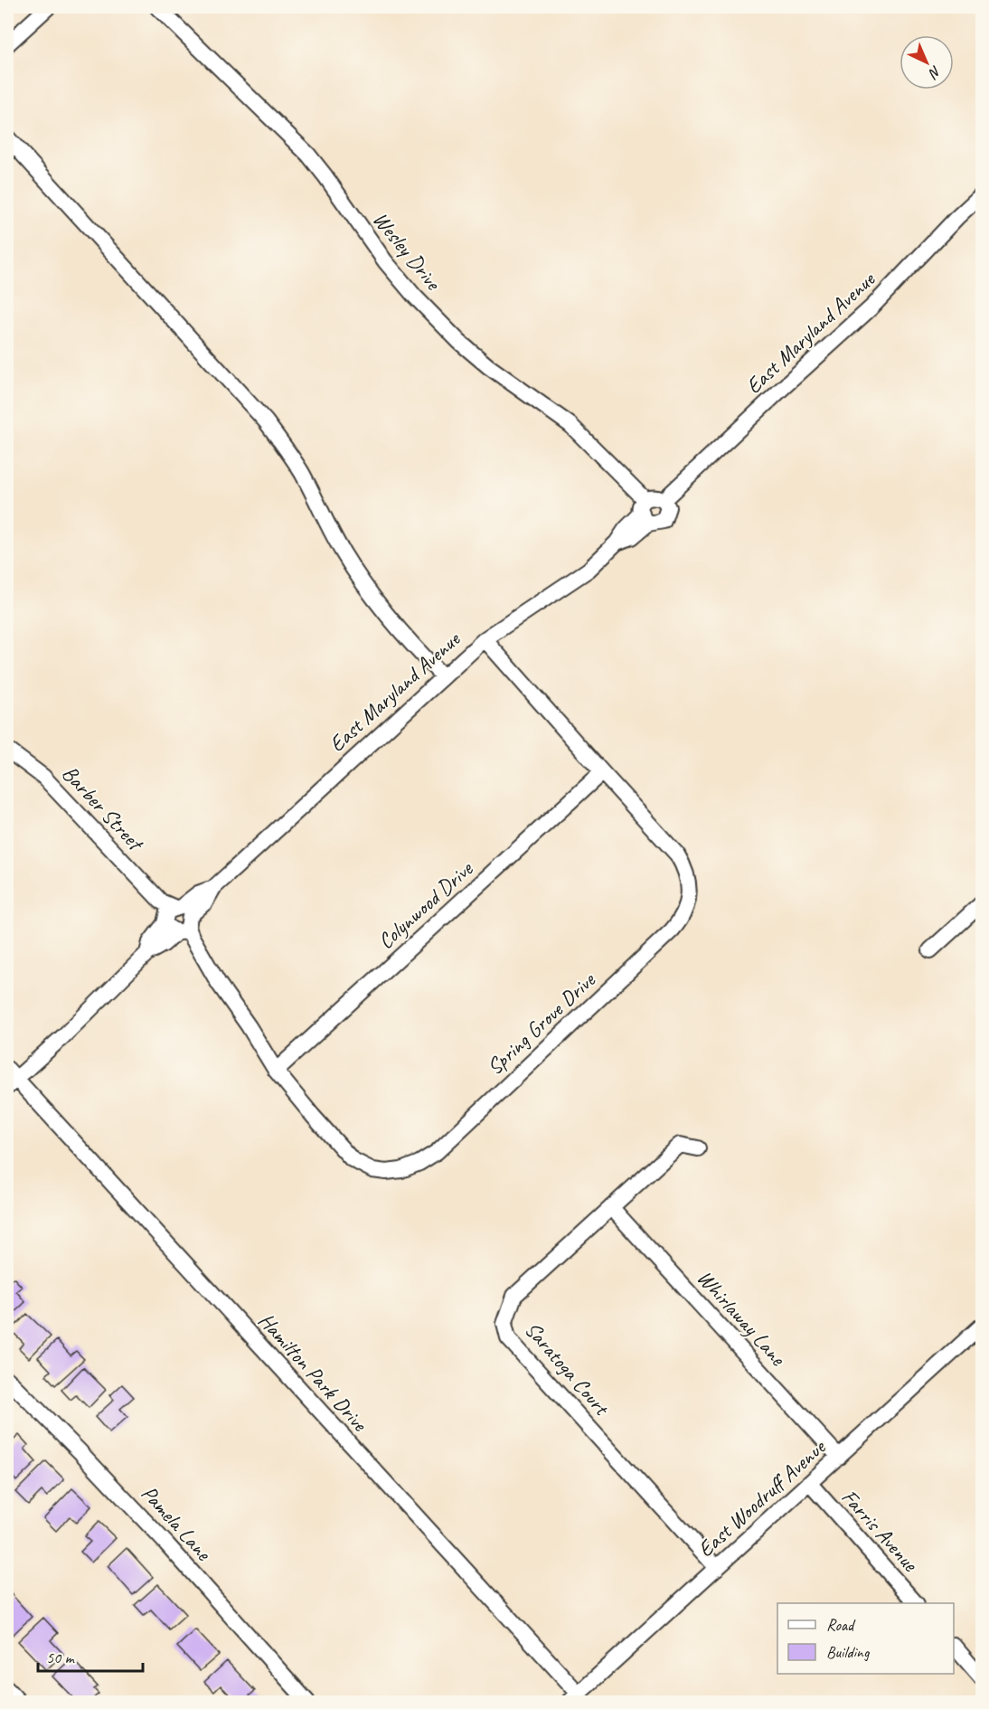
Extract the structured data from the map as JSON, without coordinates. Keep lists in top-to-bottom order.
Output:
{
  "streets": {
    "street": [
      "Wesley Drive",
      "East Maryland Avenue",
      "Barber Street",
      "Colynwood Drive",
      "Spring Grove Drive",
      "Whirlaway Lane",
      "Saratoga Court",
      "Hamilton Park Drive",
      "East Woodruff Avenue",
      "Pamela Lane",
      "Farris Avenue"
    ]
  },
  "crossings": [
    ["Wesley Drive", "East Maryland Avenue"],
    ["East Maryland Avenue", "Barber Street"],
    ["East Maryland Avenue", "Spring Grove Drive"],
    ["East Maryland Avenue", "Hamilton Park Drive"],
    ["Barber Street", "Spring Grove Drive"],
    ["Colynwood Drive", "Spring Grove Drive"],
    ["Whirlaway Lane", "Saratoga Court"],
    ["Whirlaway Lane", "East Woodruff Avenue"],
    ["Saratoga Court", "East Woodruff Avenue"],
    ["Hamilton Park Drive", "East Woodruff Avenue"],
    ["East Woodruff Avenue", "Farris Avenue"]
  ],
  "legend": ["Road", "Building"],
  "scale_bar": "50 m",
  "north": "bottom right"
}
